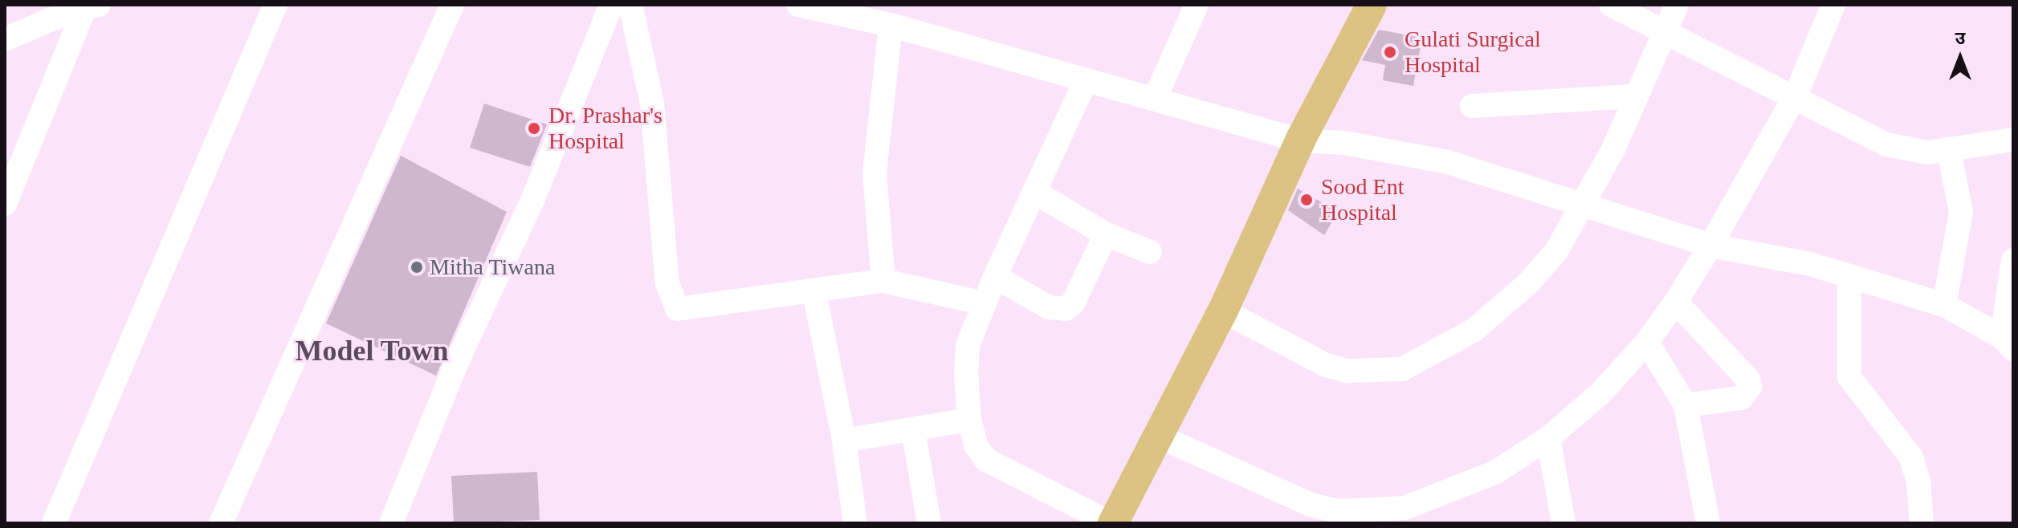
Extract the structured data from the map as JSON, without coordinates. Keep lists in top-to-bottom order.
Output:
{
  "districts": ["Model Town"],
  "places": [
    "Gulati Surgical Hospital",
    "Dr. Prashar's Hospital",
    "Sood Ent Hospital",
    "Mitha Tiwana"
  ],
  "north": "top"
}
